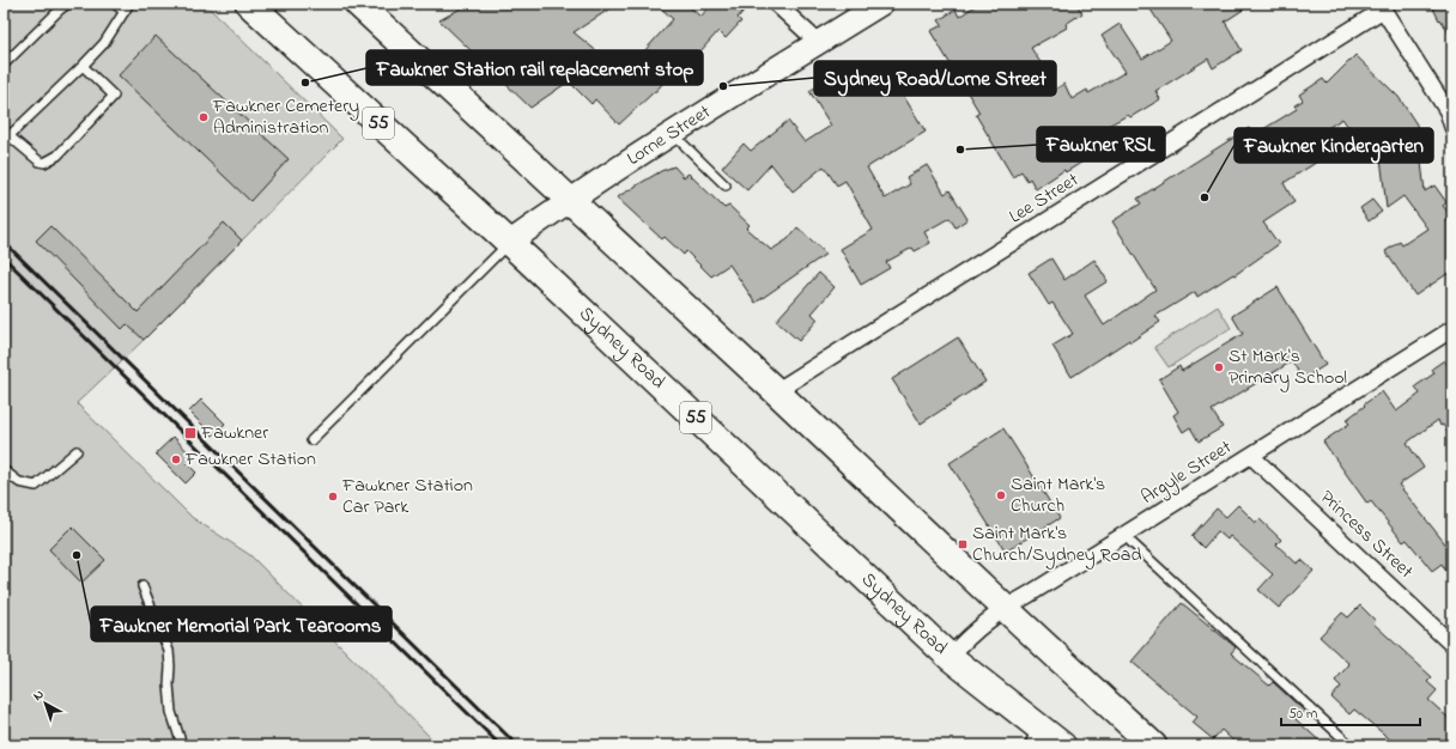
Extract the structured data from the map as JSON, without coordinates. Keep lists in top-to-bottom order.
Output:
{
  "streets": {
    "highway": ["55", "Sydney Road"],
    "street": [
      "Lorne Street",
      "Lee Street",
      "Argyle Street",
      "Princess Street"
    ]
  },
  "crossings": [
    ["Lorne Street", "Sydney Road"],
    ["Sydney Road", "Argyle Street"],
    ["Argyle Street", "Princess Street"]
  ],
  "places": {
    "other": [
      "Fawkner Station rail replacement stop",
      "Sydney Road/Lorne Street",
      "Fawkner Cemetery Administration",
      "Fawkner RSL",
      "Fawkner Kindergarten",
      "St Mark's Primary School",
      "Fawkner Station",
      "Saint Mark's Church",
      "Fawkner Station Car Park",
      "Fawkner Memorial Park Tearooms"
    ],
    "transit": ["Fawkner", "Saint Mark's Church/Sydney Road"]
  },
  "scale_bar": "50 m",
  "north": "top left"
}
